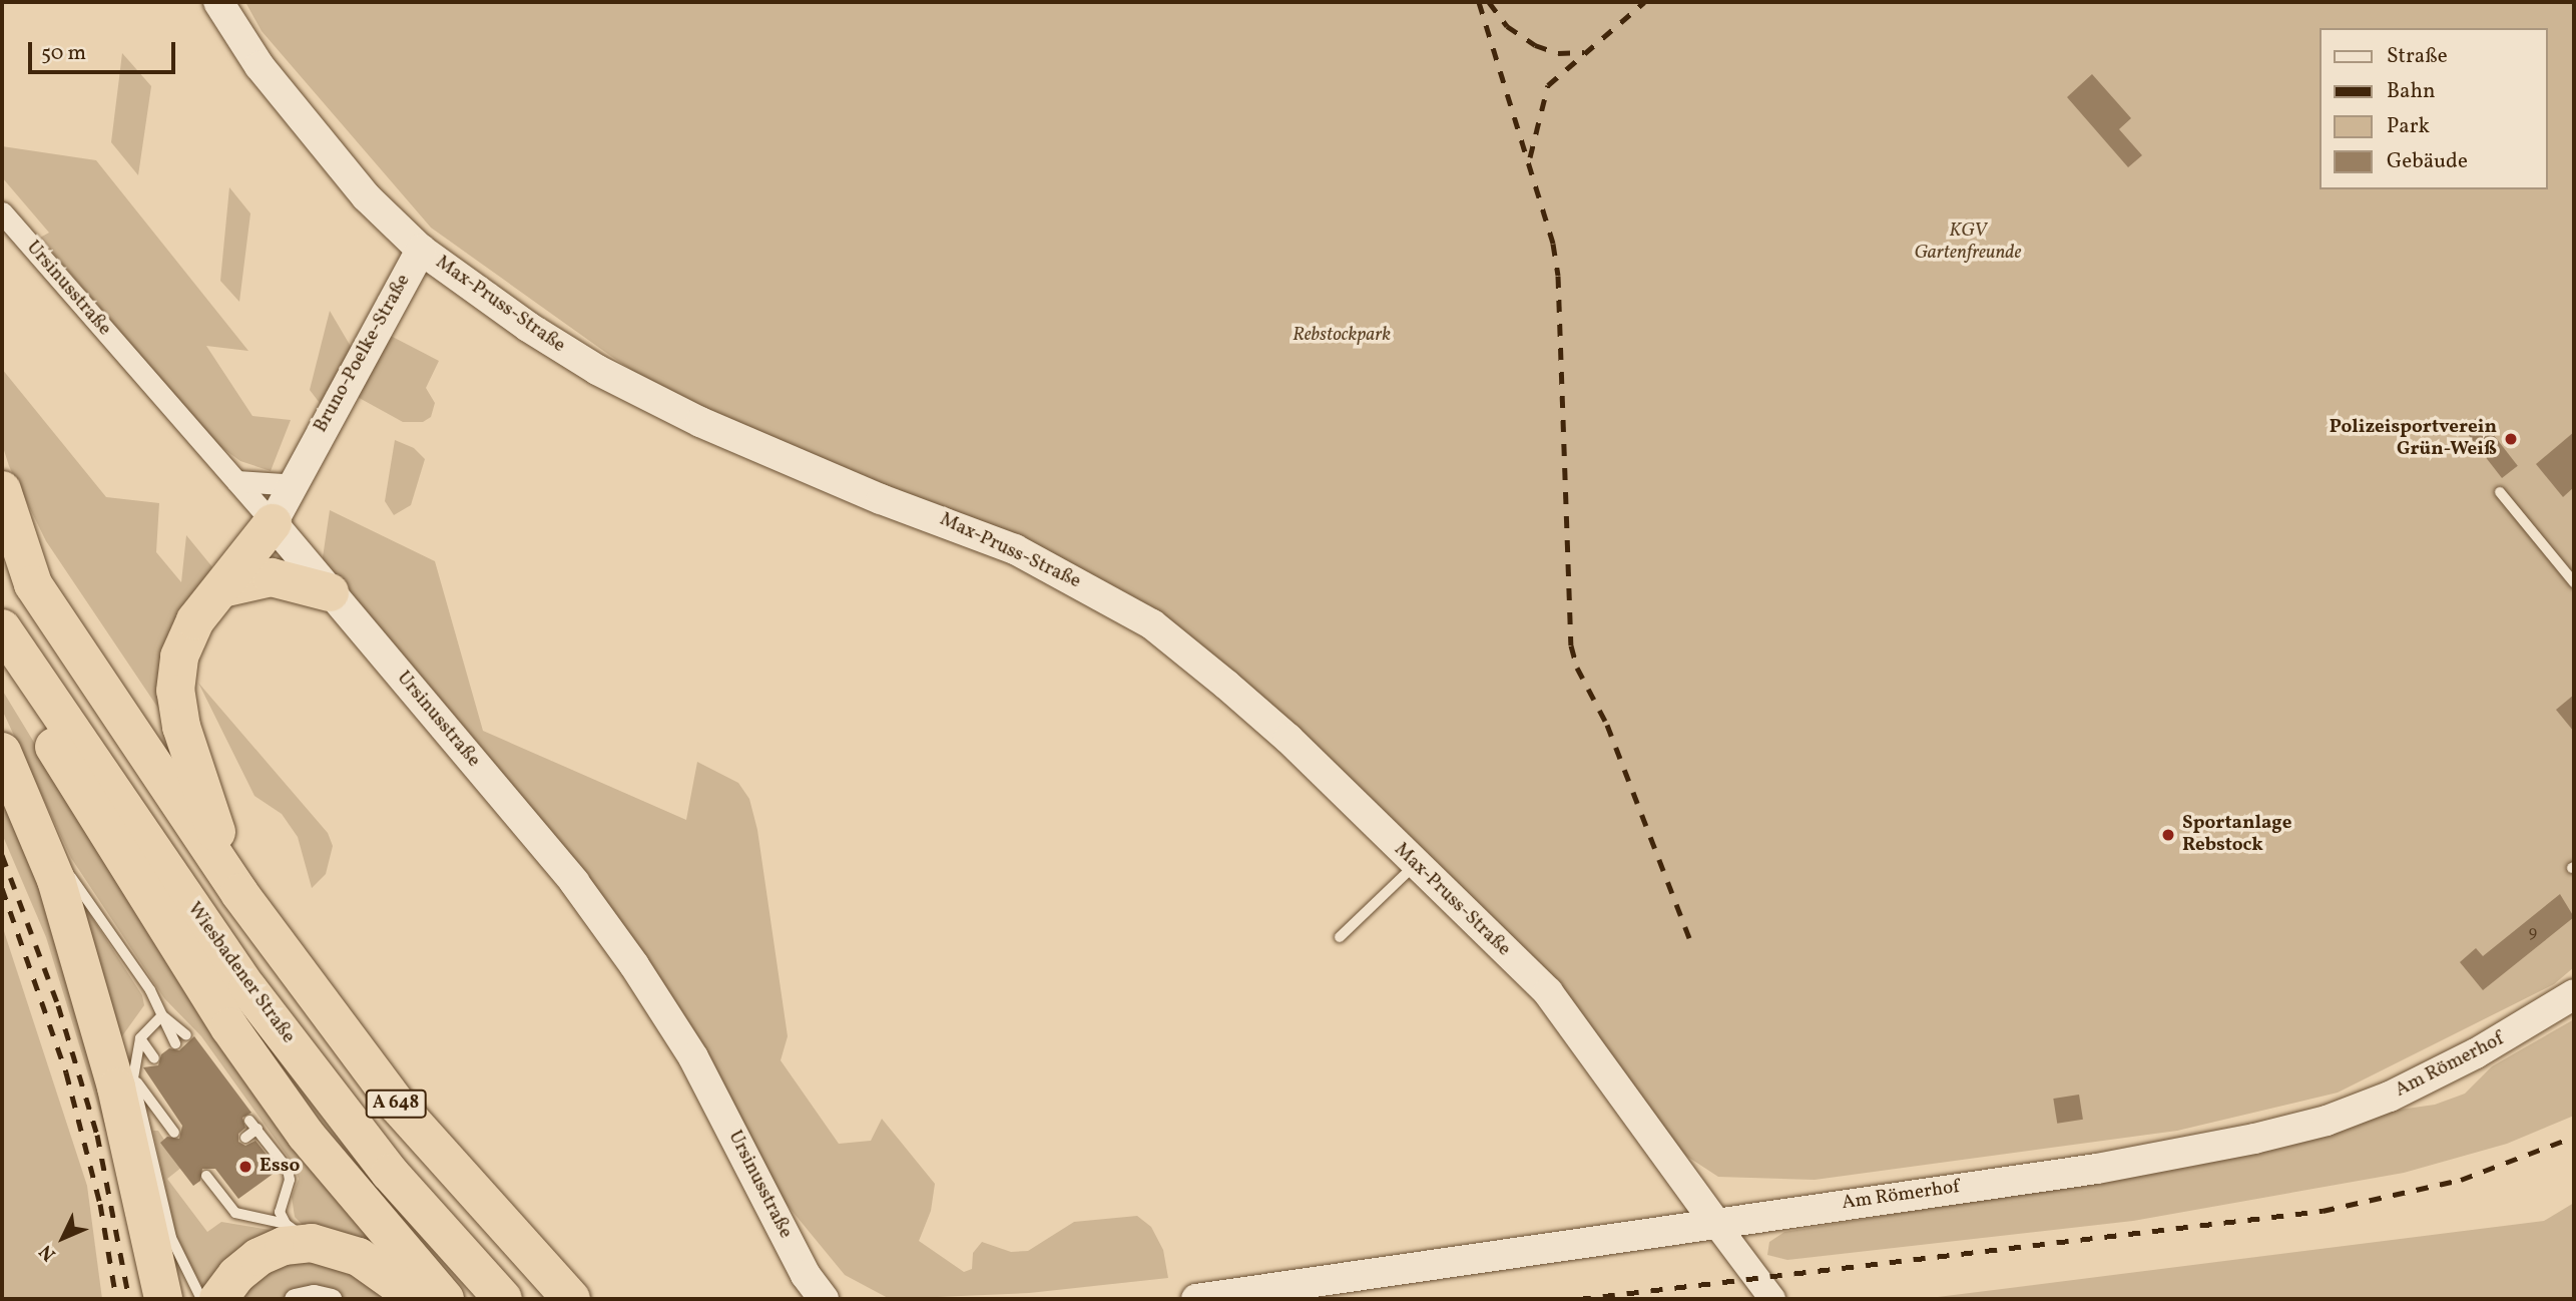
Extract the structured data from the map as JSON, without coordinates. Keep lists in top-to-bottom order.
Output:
{
  "streets": {
    "highway": ["Wiesbadener Straße", "A 648"],
    "main road": [
      "Ursinusstraße",
      "Max-Pruss-Straße",
      "Bruno-Poelke-Straße",
      "Am Römerhof"
    ]
  },
  "crossings": [
    ["Ursinusstraße", "Bruno-Poelke-Straße"],
    ["Max-Pruss-Straße", "Bruno-Poelke-Straße"],
    ["Max-Pruss-Straße", "Am Römerhof"]
  ],
  "parks": ["KGV Gartenfreunde", "Rebstockpark"],
  "places": ["Polizeisportverein Grün-Weiß", "Sportanlage Rebstock", "Esso"],
  "house_numbers": ["9"],
  "legend": [
    "Straße",
    "Bahn",
    "Park",
    "Gebäude"
  ],
  "scale_bar": "50 m",
  "north": "bottom left"
}
